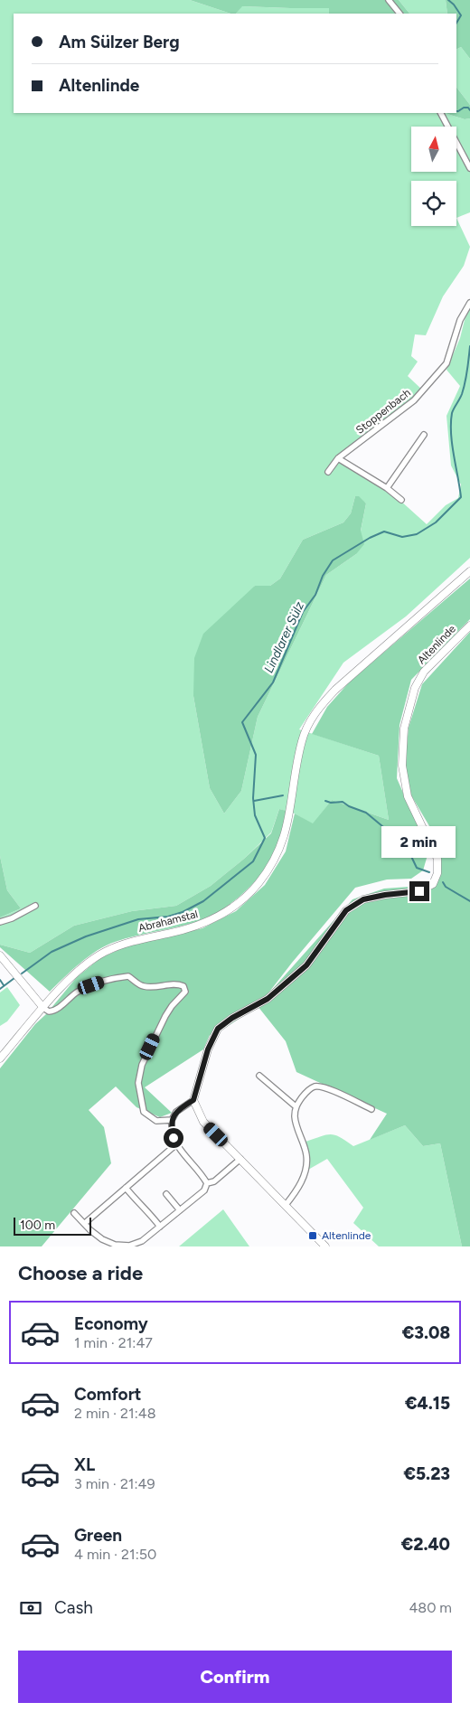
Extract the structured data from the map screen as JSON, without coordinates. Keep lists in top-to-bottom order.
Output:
{
  "streets": {
    "street": ["Stoppenbach", "Altenlinde", "Abrahamstal"]
  },
  "water": ["Lindlarer Sülz"],
  "places": {
    "transit": ["Altenlinde"]
  },
  "scale_bar": "100 m",
  "north": "top",
  "page": {
    "banner": ["Am Sülzer Berg", "Altenlinde"],
    "bubble": "2 min",
    "scale": "100 m",
    "heading": "Choose a ride",
    "list": [
      {
        "name": "Economy",
        "note": "1 min · 21:47",
        "value": "€3.08"
      },
      {
        "name": "Comfort",
        "note": "2 min · 21:48",
        "value": "€4.15"
      },
      {
        "name": "XL",
        "note": "3 min · 21:49",
        "value": "€5.23"
      },
      {
        "name": "Green",
        "note": "4 min · 21:50",
        "value": "€2.40"
      }
    ],
    "pay": ["Cash", "480 m"],
    "buttons": "Confirm"
  }
}
